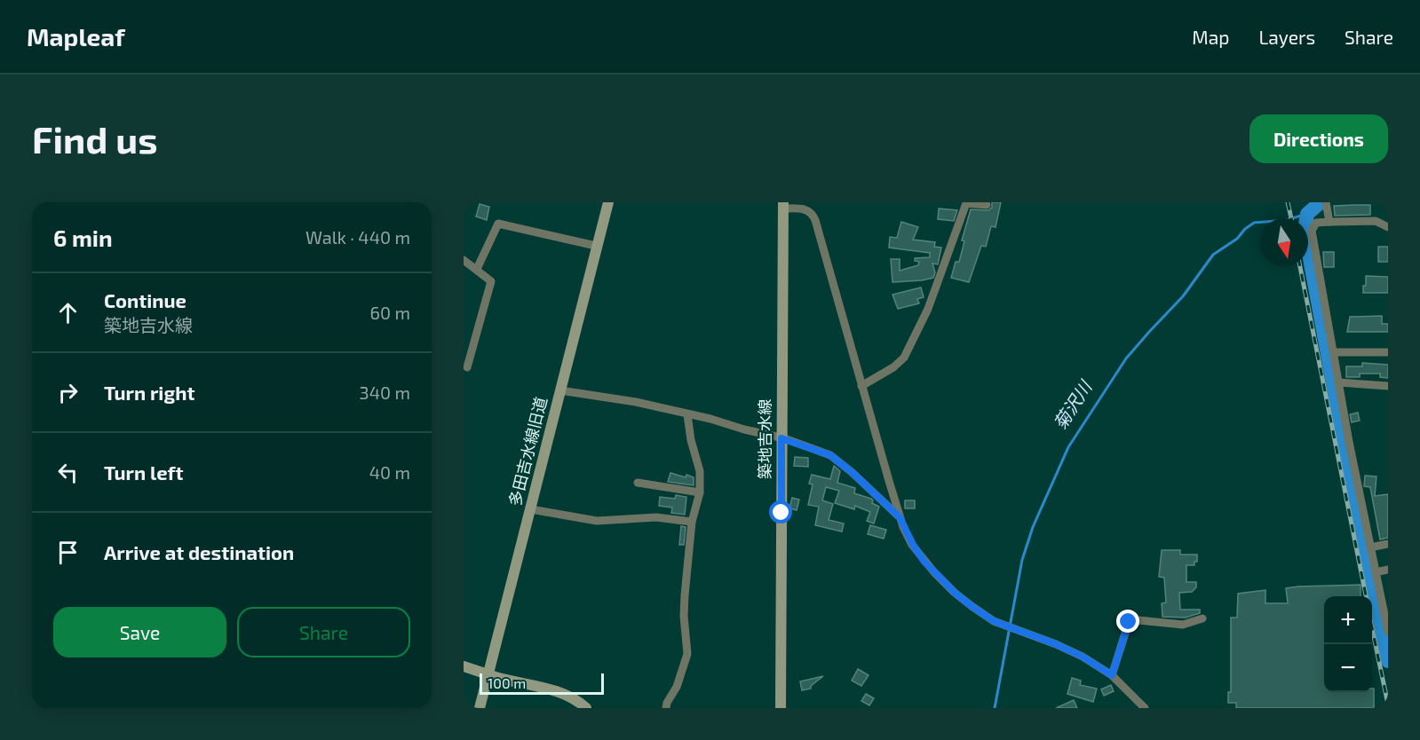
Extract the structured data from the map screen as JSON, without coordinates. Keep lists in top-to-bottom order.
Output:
{
  "streets": {
    "main road": ["築地吉水線", "多田吉水線旧道"]
  },
  "water": ["菊沢川"],
  "scale_bar": "100 m",
  "north": "bottom",
  "page": {
    "header": "Mapleaf",
    "nav": ["Map", "Layers", "Share"],
    "buttons": [
      "Directions",
      ["Save", "Share"]
    ],
    "title": "Find us",
    "heading": ["6 min", "Walk · 440 m"],
    "list": [
      ["Continue", "築地吉水線", "60 m"],
      ["Turn right", "340 m"],
      ["Turn left", "40 m"],
      "Arrive at destination"
    ],
    "map_buttons": ["+", "−"],
    "scale": "100 m"
  }
}
